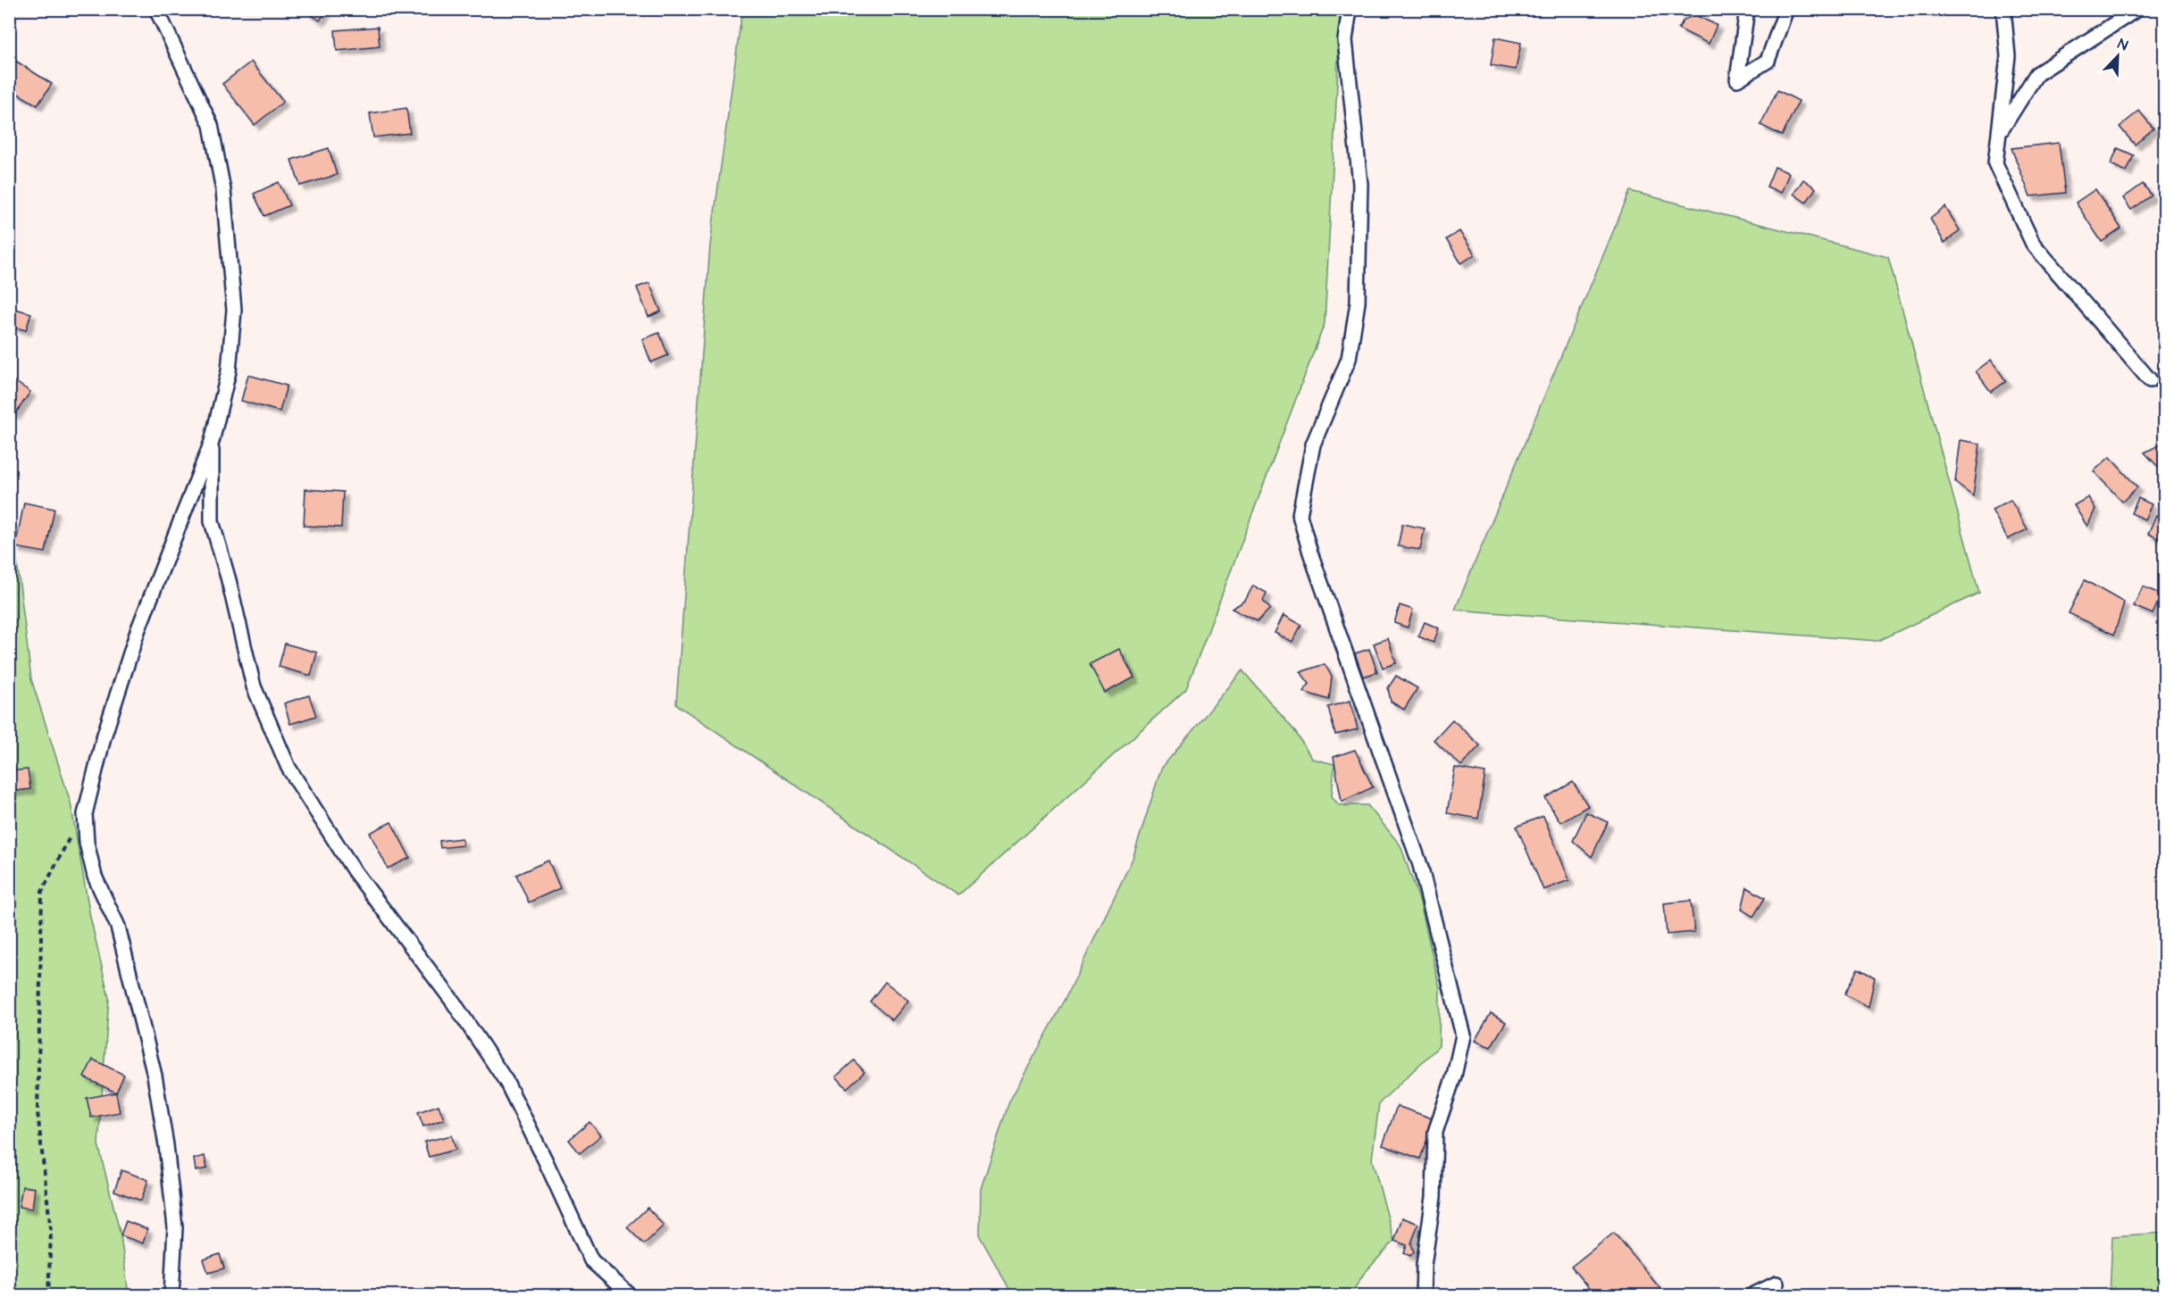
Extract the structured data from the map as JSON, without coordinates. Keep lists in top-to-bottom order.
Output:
{
  "north": "top right"
}
